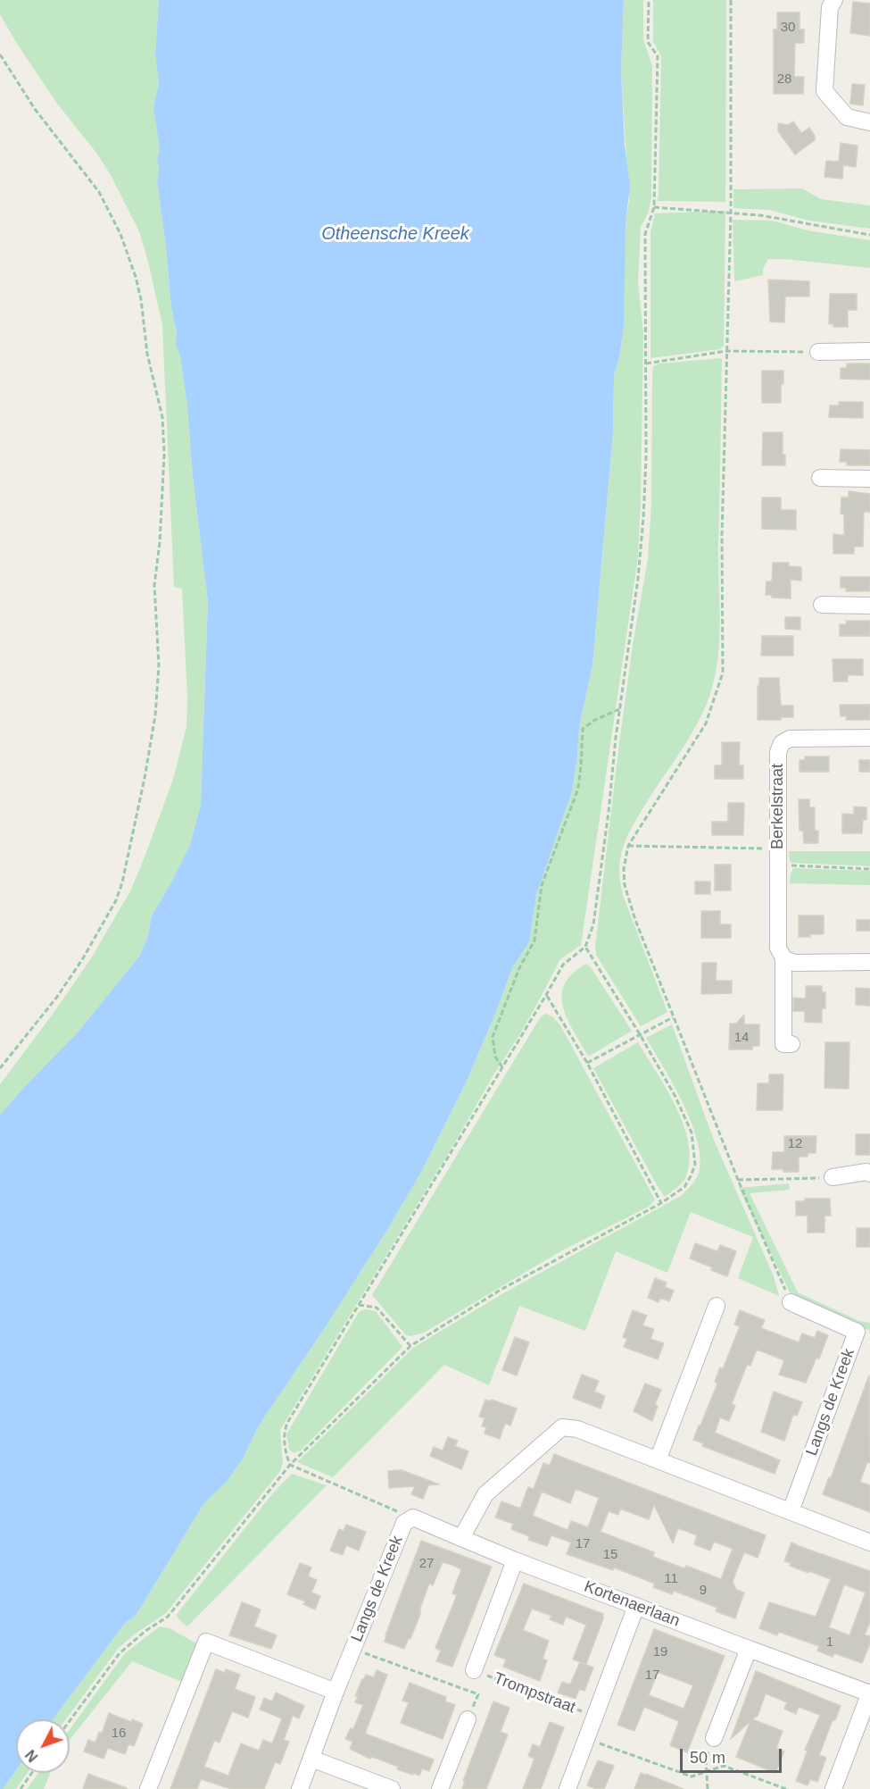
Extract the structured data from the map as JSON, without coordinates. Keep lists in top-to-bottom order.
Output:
{
  "streets": {
    "street": [
      "Berkelstraat",
      "Langs de Kreek",
      "Kortenaerlaan",
      "Trompstraat"
    ]
  },
  "crossings": [
    ["Langs de Kreek", "Kortenaerlaan"],
    ["Kortenaerlaan", "Trompstraat"]
  ],
  "water": ["Otheensche Kreek"],
  "house_numbers": [
    "30",
    "28",
    "14",
    "12",
    "17",
    "15",
    "27",
    "11",
    "9",
    "1",
    "19",
    "17",
    "16"
  ],
  "scale_bar": "50 m",
  "north": "bottom left"
}
